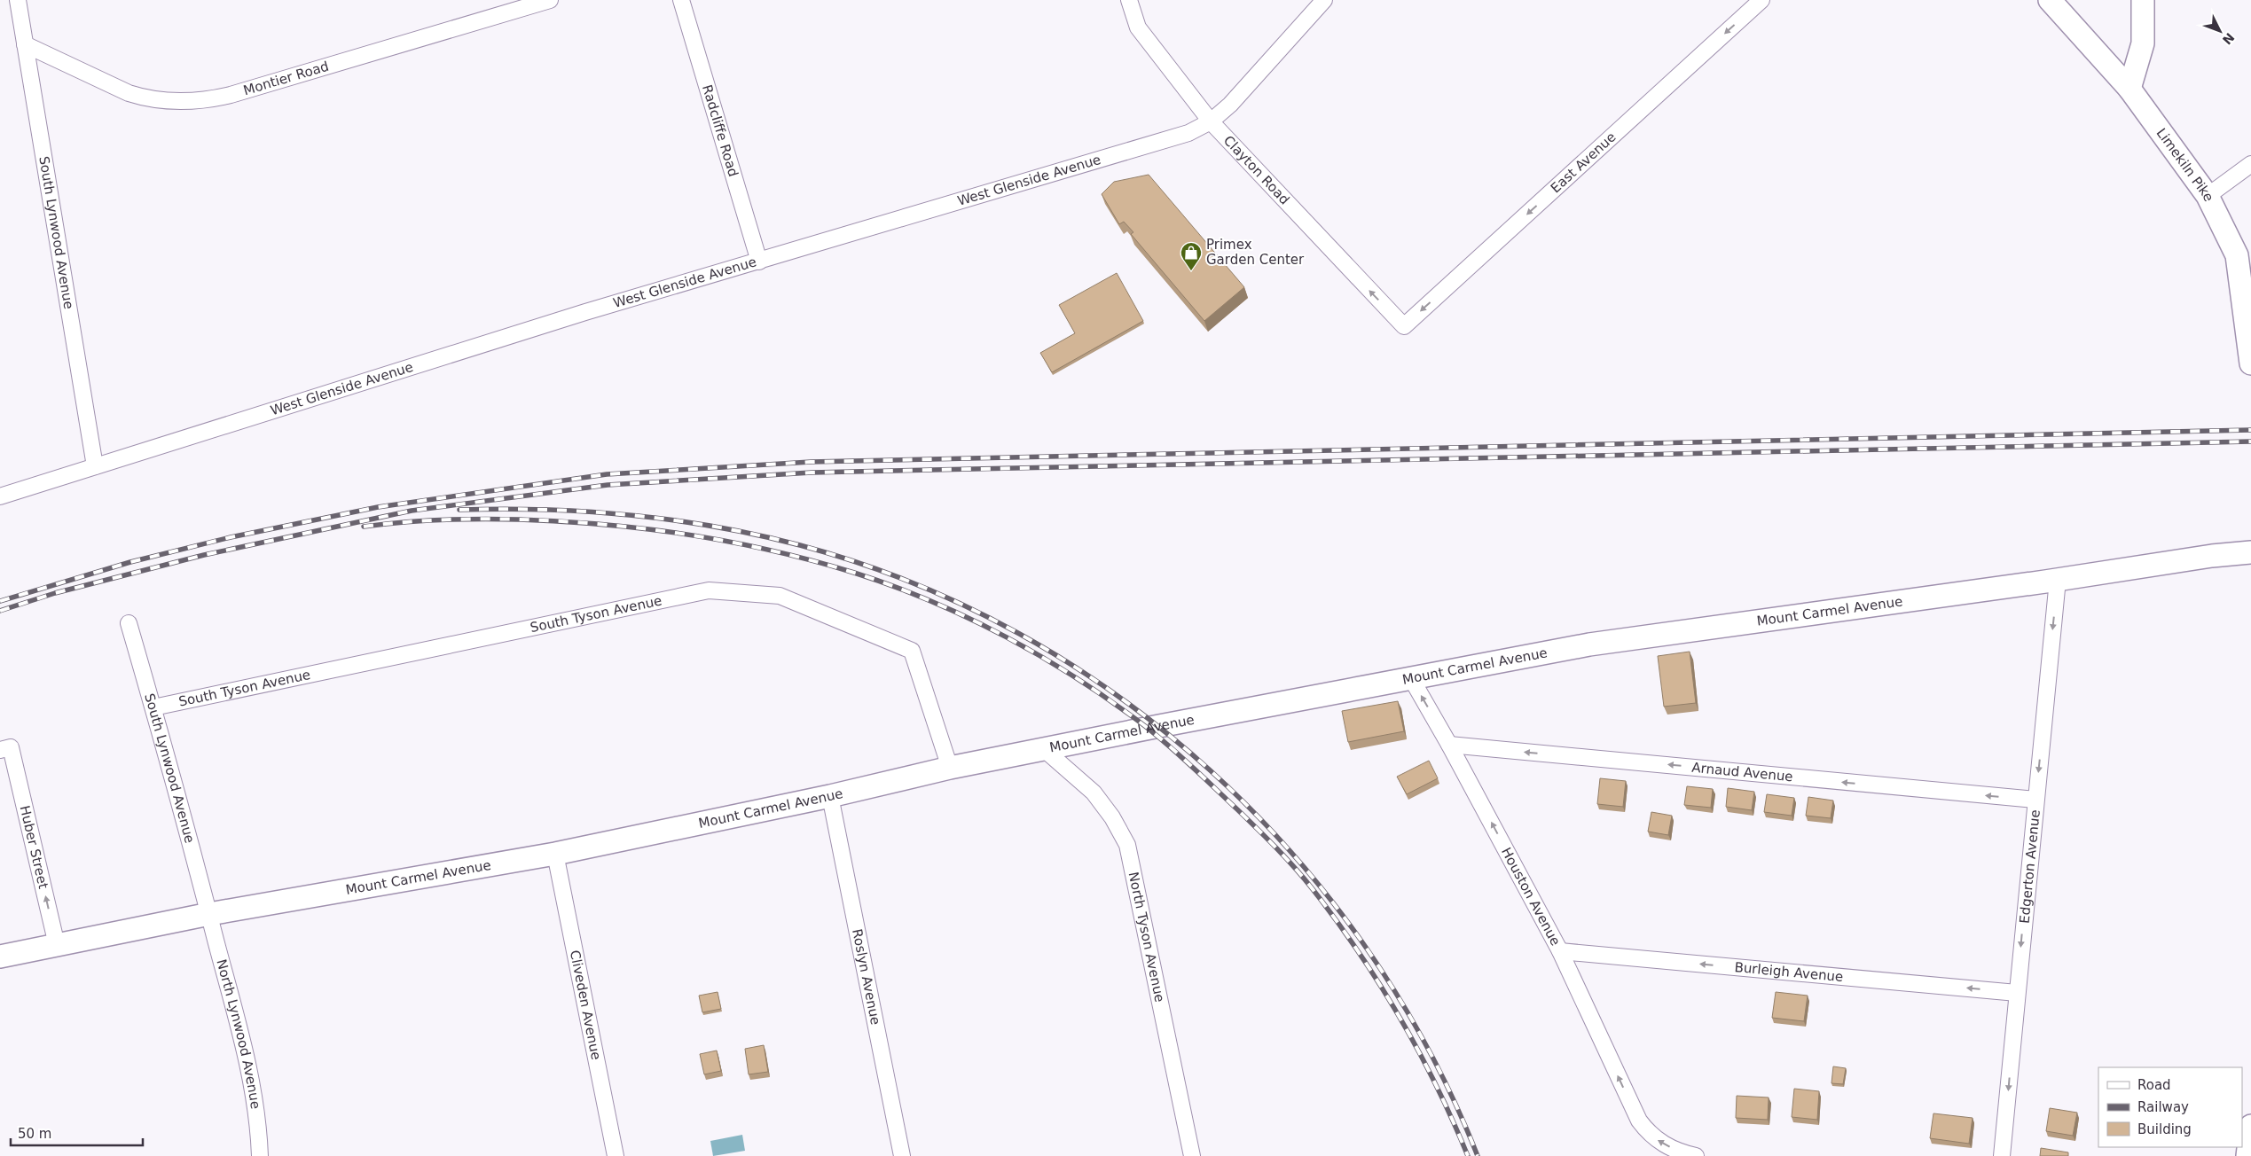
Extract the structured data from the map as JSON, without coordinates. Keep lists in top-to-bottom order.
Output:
{
  "streets": {
    "street": [
      "Montier Road",
      "Radcliffe Road",
      "East Avenue",
      "Limekiln Pike",
      "Clayton Road",
      "West Glenside Avenue",
      "South Lynwood Avenue",
      "Mount Carmel Avenue",
      "South Tyson Avenue",
      "Arnaud Avenue",
      "Huber Street",
      "Edgerton Avenue",
      "Houston Avenue",
      "North Tyson Avenue",
      "Burleigh Avenue",
      "Roslyn Avenue",
      "Cliveden Avenue",
      "North Lynwood Avenue"
    ]
  },
  "crossings": [
    ["Montier Road", "South Lynwood Avenue"],
    ["Radcliffe Road", "West Glenside Avenue"],
    ["East Avenue", "Clayton Road"],
    ["Clayton Road", "West Glenside Avenue"],
    ["West Glenside Avenue", "South Lynwood Avenue"],
    ["South Lynwood Avenue", "Mount Carmel Avenue"],
    ["South Lynwood Avenue", "South Tyson Avenue"],
    ["South Lynwood Avenue", "North Lynwood Avenue"],
    ["Mount Carmel Avenue", "South Tyson Avenue"],
    ["Mount Carmel Avenue", "Huber Street"],
    ["Mount Carmel Avenue", "Edgerton Avenue"],
    ["Mount Carmel Avenue", "Houston Avenue"],
    ["Mount Carmel Avenue", "North Tyson Avenue"],
    ["Mount Carmel Avenue", "Roslyn Avenue"],
    ["Mount Carmel Avenue", "Cliveden Avenue"],
    ["Mount Carmel Avenue", "North Lynwood Avenue"],
    ["Arnaud Avenue", "Edgerton Avenue"],
    ["Arnaud Avenue", "Houston Avenue"],
    ["Edgerton Avenue", "Burleigh Avenue"],
    ["Houston Avenue", "Burleigh Avenue"]
  ],
  "one_way": [
    "East Avenue",
    "Clayton Road",
    "Arnaud Avenue",
    "Huber Street",
    "Edgerton Avenue",
    "Houston Avenue",
    "Burleigh Avenue"
  ],
  "places": {
    "shop": ["Primex Garden Center"]
  },
  "legend": ["Road", "Railway", "Building"],
  "scale_bar": "50 m",
  "north": "bottom right"
}
